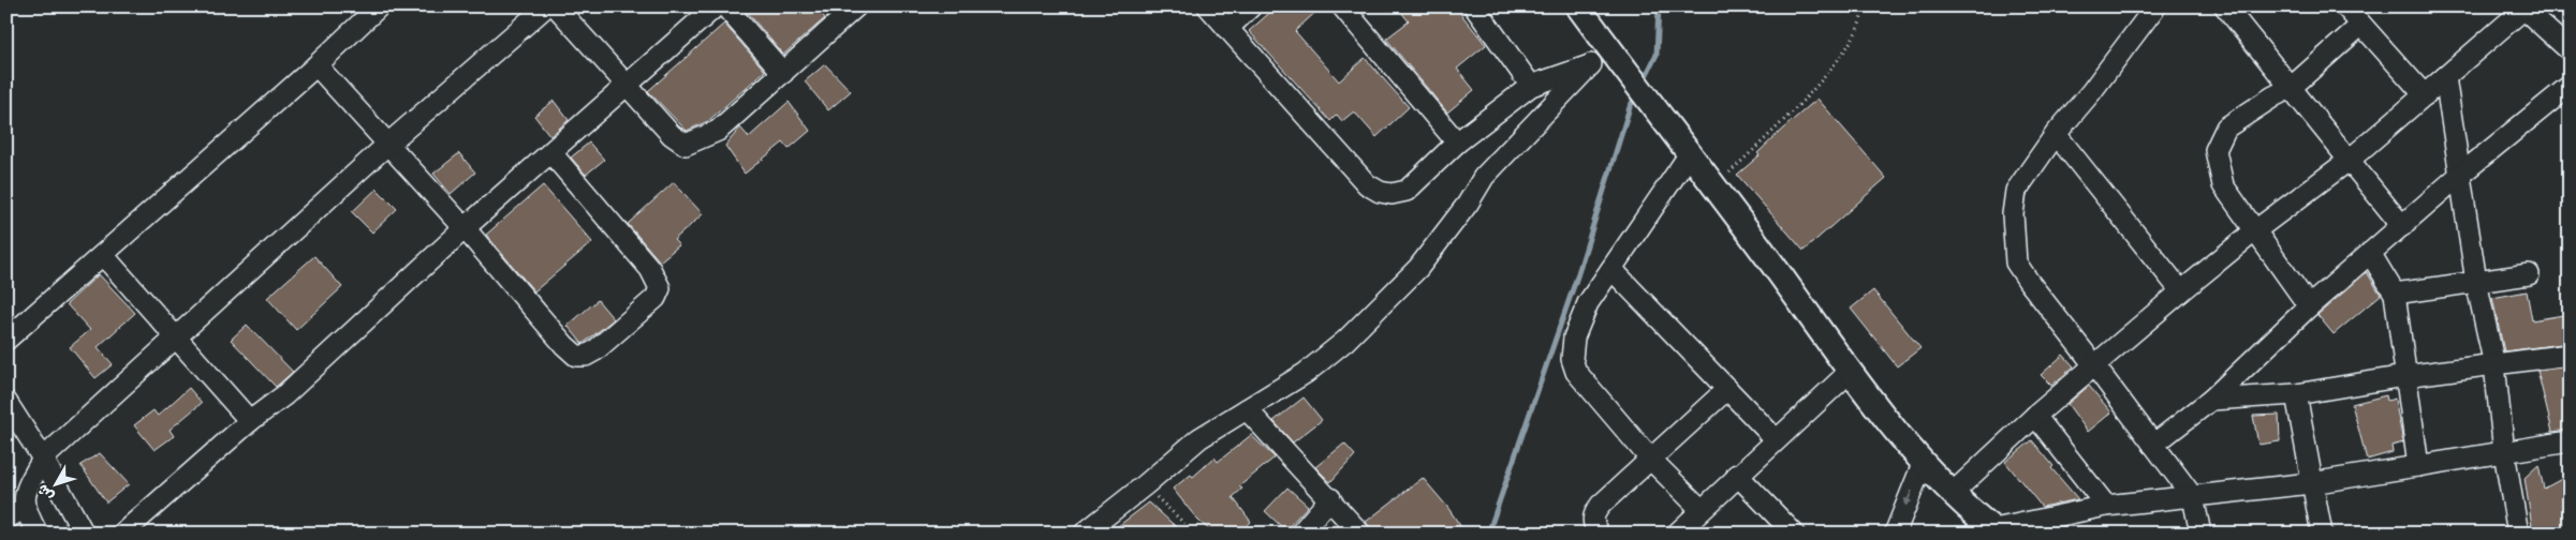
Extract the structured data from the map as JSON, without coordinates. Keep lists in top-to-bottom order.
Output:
{
  "north": "bottom left"
}
